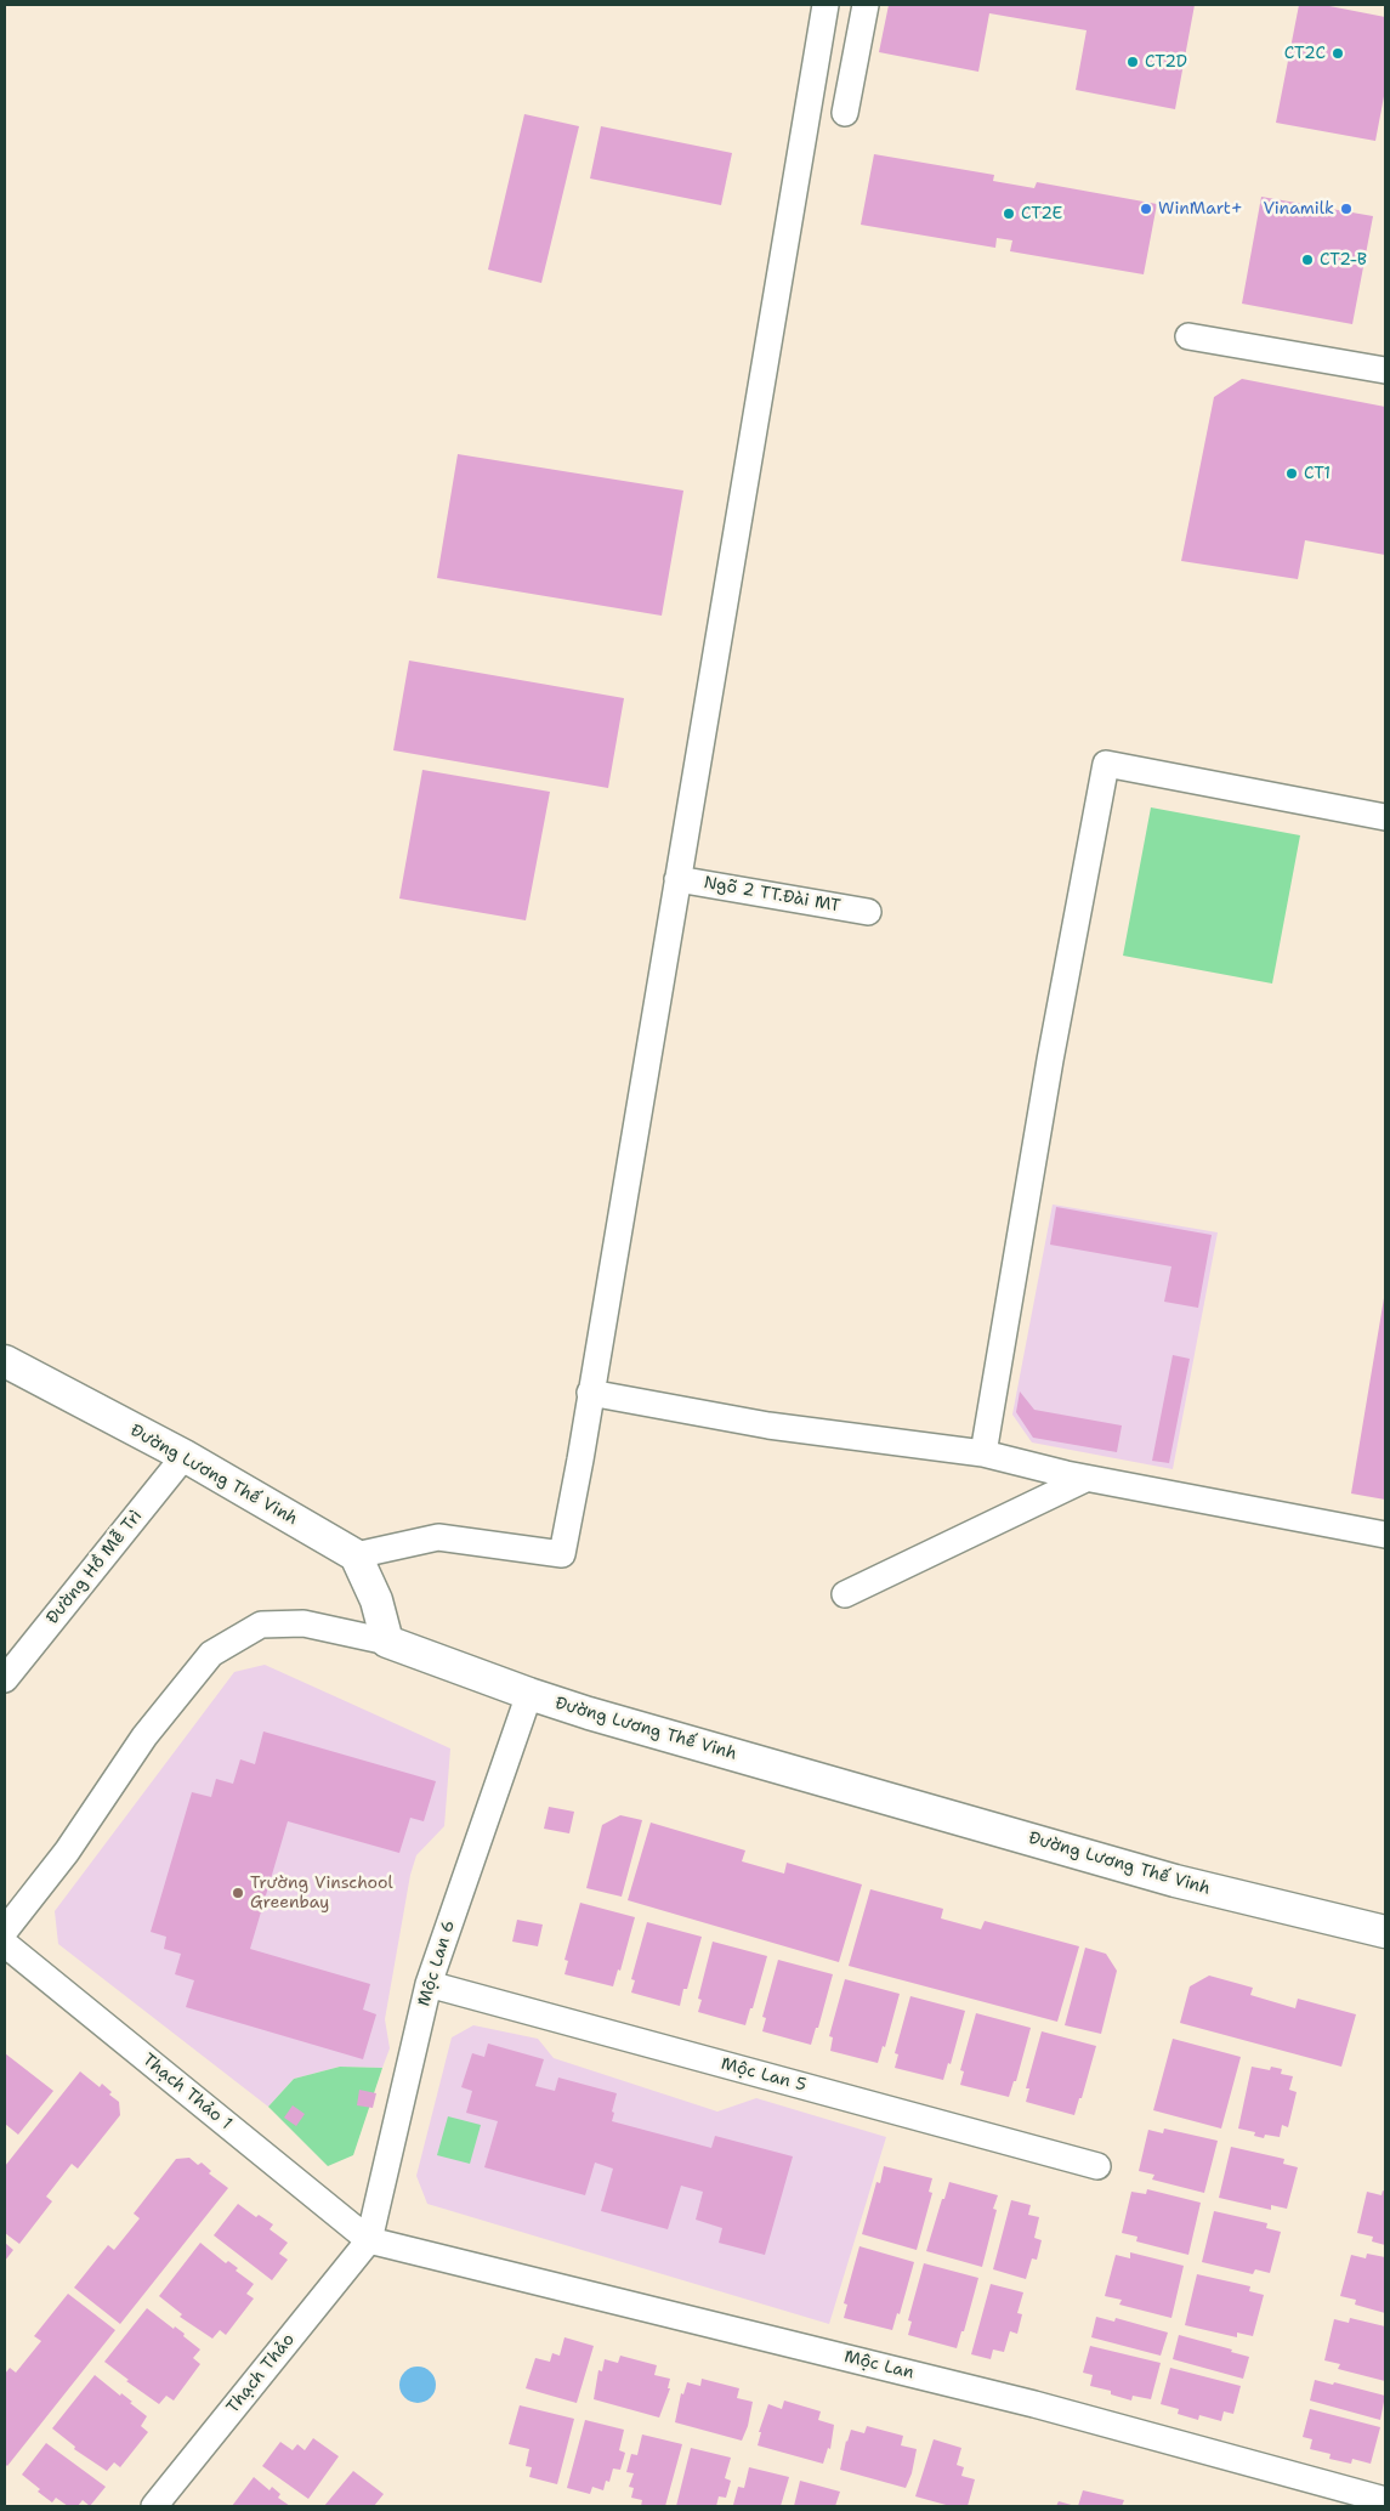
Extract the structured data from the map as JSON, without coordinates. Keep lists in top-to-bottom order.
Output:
{
  "streets": {
    "street": [
      "Ngõ 2 TT.Đài MT",
      "Đường Lương Thế Vinh",
      "Đường Hồ Mễ Trì",
      "Mộc Lan 6",
      "Mộc Lan 5",
      "Thạch Thảo 1",
      "Mộc Lan",
      "Thạch Thảo"
    ]
  },
  "crossings": [
    ["Đường Lương Thế Vinh", "Đường Hồ Mễ Trì"],
    ["Đường Lương Thế Vinh", "Mộc Lan 6"],
    ["Mộc Lan 6", "Mộc Lan 5"],
    ["Mộc Lan 6", "Thạch Thảo 1"],
    ["Mộc Lan 6", "Mộc Lan"],
    ["Mộc Lan 6", "Thạch Thảo"],
    ["Thạch Thảo 1", "Mộc Lan"],
    ["Thạch Thảo 1", "Thạch Thảo"],
    ["Mộc Lan", "Thạch Thảo"]
  ],
  "places": [
    "CT2C",
    "CT2D",
    "WinMart+",
    "Vinamilk",
    "CT2E",
    "CT2-B",
    "CT1",
    "Trường Vinschool Greenbay"
  ]
}
